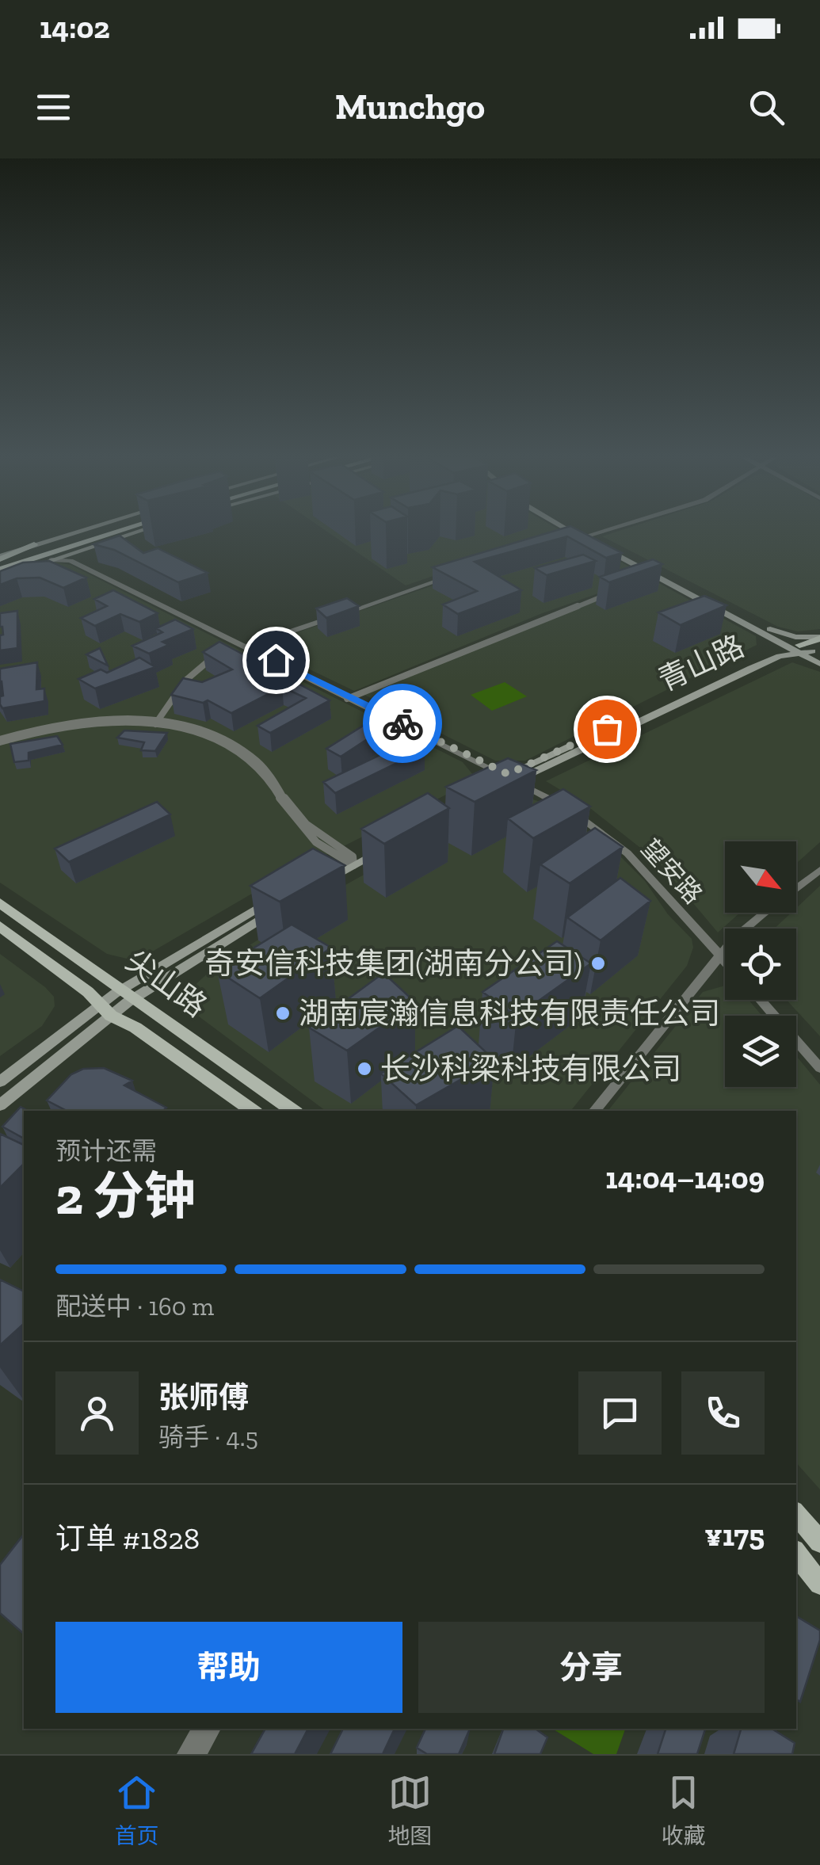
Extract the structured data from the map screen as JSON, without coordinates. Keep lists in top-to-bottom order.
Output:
{
  "streets": {
    "main road": ["青山路", "尖山路"],
    "street": ["望安路"]
  },
  "crossings": [
    ["青山路", "望安路"]
  ],
  "places": ["奇安信科技集团(湖南分公司)", "湖南宸瀚信息科技有限责任公司", "长沙科梁科技有限公司"],
  "north": "bottom right",
  "page": {
    "status": "14:02",
    "header": "Munchgo",
    "heading": ["2 分钟", "预计还需", "14:04–14:09"],
    "panel": [
      "张师傅",
      "骑手 · 4.5",
      "订单 #1828",
      "¥175"
    ],
    "bar": "配送中 · 160 m",
    "buttons": ["帮助", "分享"],
    "tabs": ["首页", "地图", "收藏"]
  }
}
